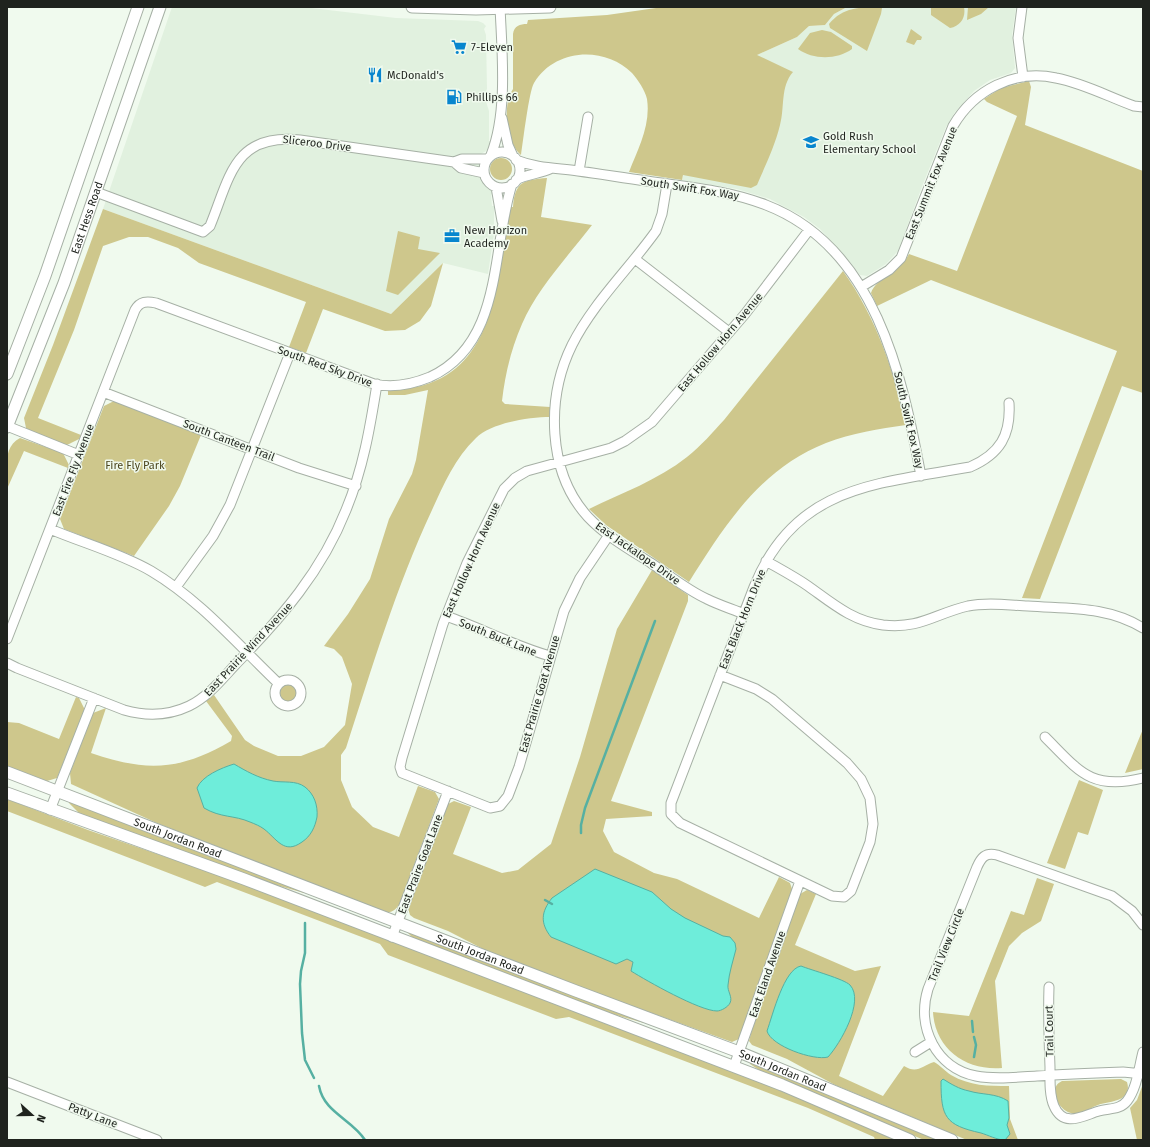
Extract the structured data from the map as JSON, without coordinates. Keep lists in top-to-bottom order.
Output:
{
  "streets": {
    "main road": ["East Hess Road", "South Jordan Road"],
    "street": [
      "Sliceroo Drive",
      "East Summit Fox Avenue",
      "South Swift Fox Way",
      "East Hollow Horn Avenue",
      "South Red Sky Drive",
      "South Canteen Trail",
      "East Fire Fly Avenue",
      "East Jackalope Drive",
      "East Black Horn Drive",
      "South Buck Lane",
      "East Prairie Wind Avenue",
      "East Prairie Goat Avenue",
      "East Praire Goat Lane",
      "Trail View Circle",
      "East Eland Avenue",
      "Trail Court",
      "Patty Lane"
    ]
  },
  "crossings": [
    ["Sliceroo Drive", "South Swift Fox Way"],
    ["Sliceroo Drive", "East Hess Road"],
    ["Sliceroo Drive", "South Red Sky Drive"],
    ["East Summit Fox Avenue", "South Swift Fox Way"],
    ["South Swift Fox Way", "East Hollow Horn Avenue"],
    ["South Swift Fox Way", "South Red Sky Drive"],
    ["South Swift Fox Way", "East Jackalope Drive"],
    ["South Swift Fox Way", "East Black Horn Drive"],
    ["East Hollow Horn Avenue", "East Jackalope Drive"],
    ["East Hollow Horn Avenue", "South Buck Lane"],
    ["East Hollow Horn Avenue", "East Prairie Goat Avenue"],
    ["East Hollow Horn Avenue", "East Praire Goat Lane"],
    ["South Red Sky Drive", "East Fire Fly Avenue"],
    ["South Red Sky Drive", "East Prairie Wind Avenue"],
    ["South Canteen Trail", "East Fire Fly Avenue"],
    ["South Canteen Trail", "East Prairie Wind Avenue"],
    ["East Jackalope Drive", "East Black Horn Drive"],
    ["East Jackalope Drive", "East Prairie Goat Avenue"],
    ["East Black Horn Drive", "East Eland Avenue"],
    ["South Buck Lane", "East Prairie Goat Avenue"],
    ["East Prairie Goat Avenue", "East Praire Goat Lane"],
    ["South Jordan Road", "East Praire Goat Lane"],
    ["South Jordan Road", "East Eland Avenue"],
    ["Trail View Circle", "Trail Court"]
  ],
  "parks": ["Fire Fly Park"],
  "places": {
    "supermarket": ["7-Eleven"],
    "restaurant": ["McDonald's"],
    "fuel station": ["Phillips 66"],
    "school or university": ["Gold Rush Elementary School"],
    "office": ["New Horizon Academy"]
  },
  "north": "right"
}
